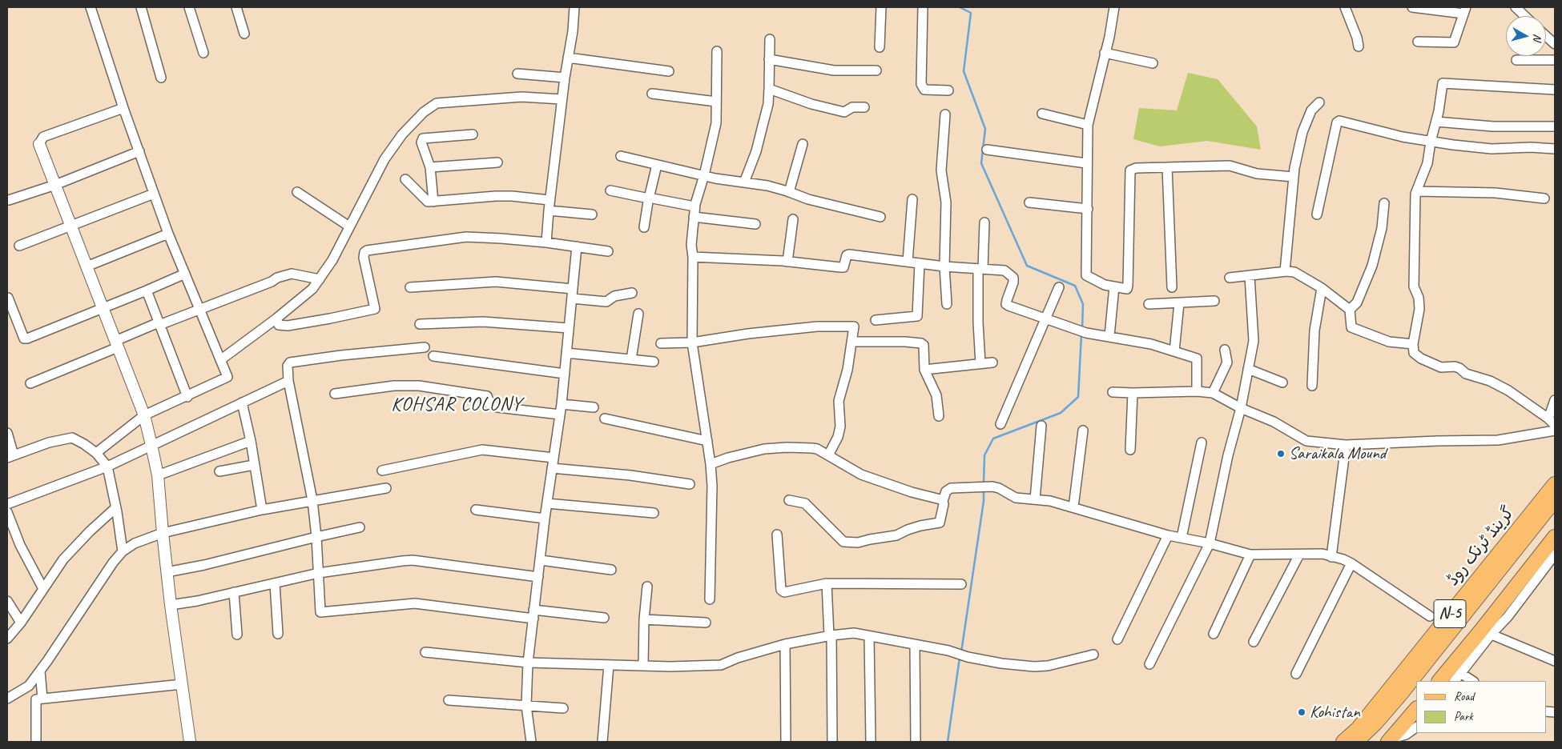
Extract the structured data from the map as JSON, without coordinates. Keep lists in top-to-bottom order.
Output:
{
  "streets": {
    "main road": ["گرینڈ ٹرنک روڈ", "N-5"]
  },
  "districts": ["KOHSAR COLONY"],
  "places": ["Saraikala Mound", "Kohistan"],
  "legend": ["Road", "Park"],
  "north": "right"
}
